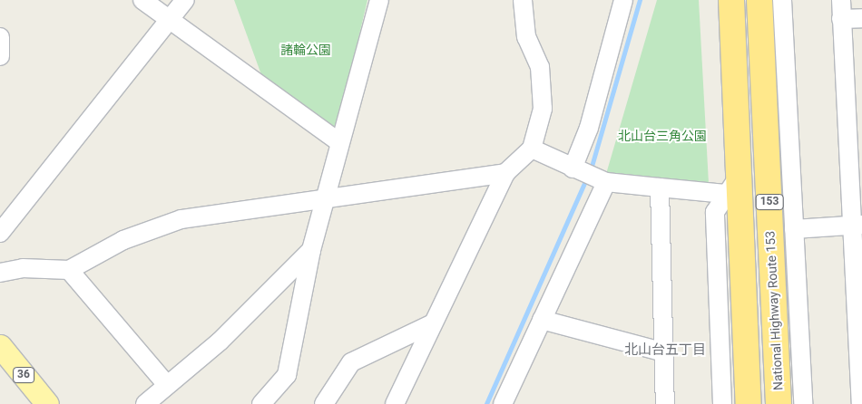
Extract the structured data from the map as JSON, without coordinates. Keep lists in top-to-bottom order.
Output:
{
  "streets": {
    "highway": ["153", "National Highway Route 153"],
    "main road": ["36"]
  },
  "districts": ["北山台五丁目"],
  "parks": ["諸輪公園", "北山台三角公園"]
}
